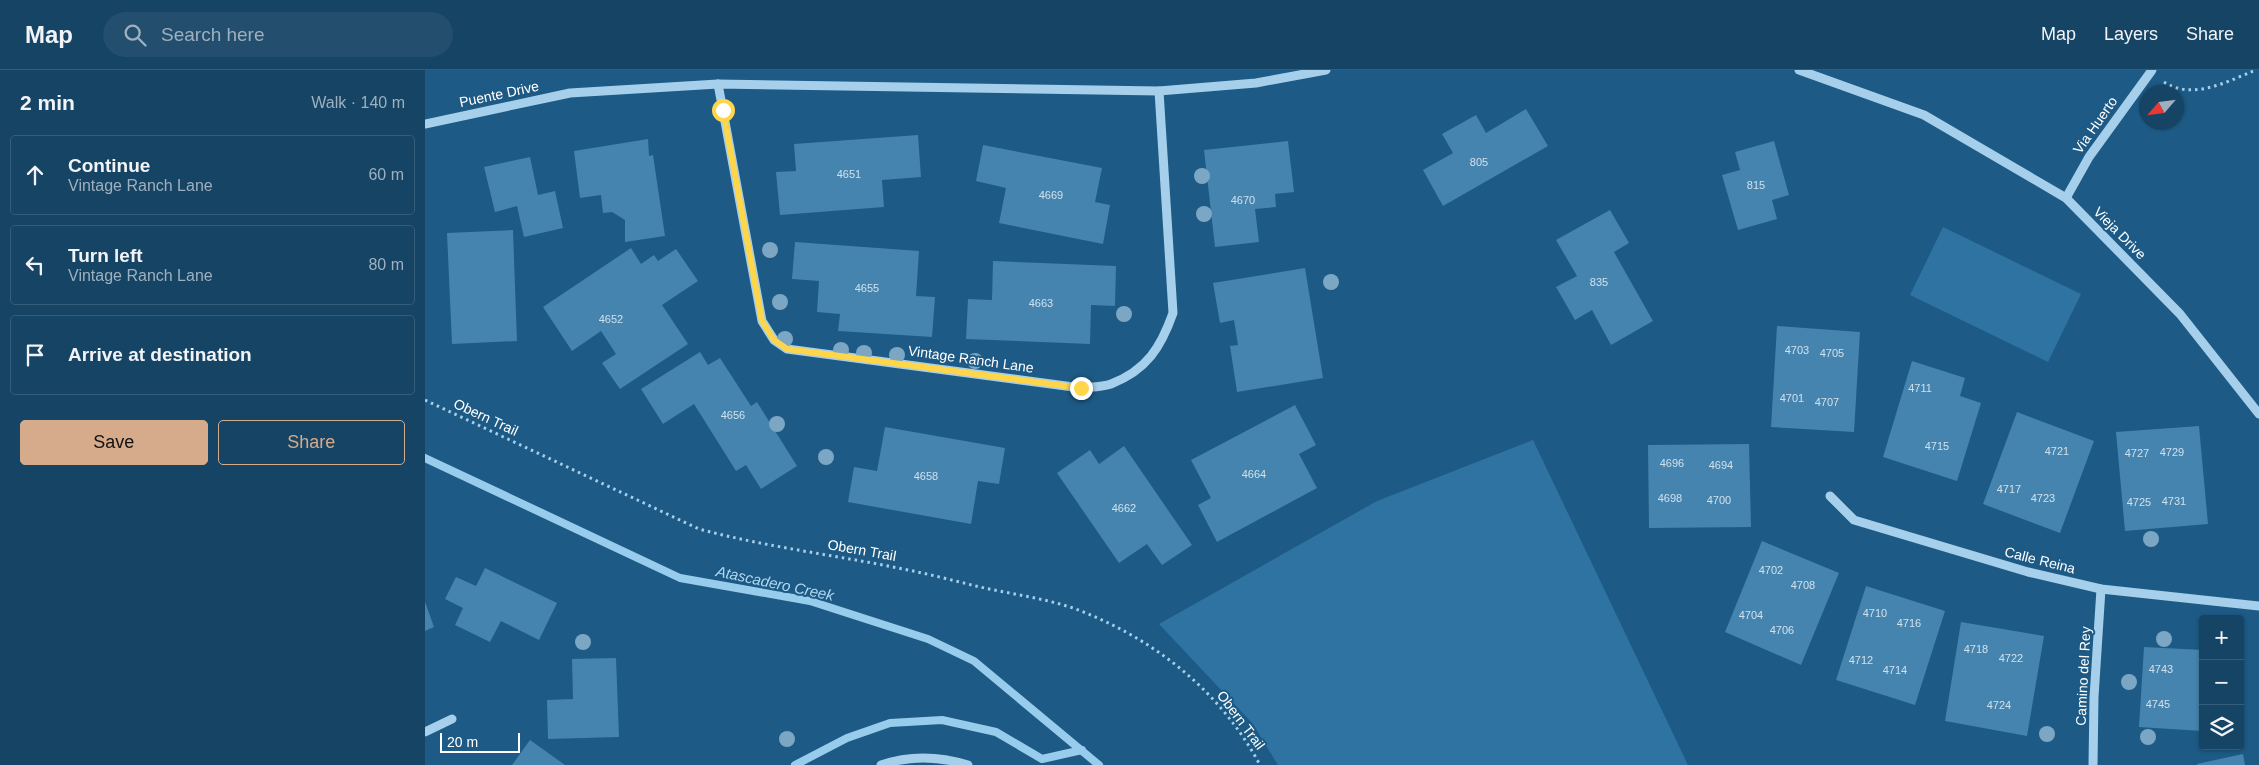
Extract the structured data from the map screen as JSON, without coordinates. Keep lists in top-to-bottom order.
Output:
{
  "streets": {
    "street": [
      "Puente Drive",
      "Via Huerto",
      "Vieja Drive",
      "Vintage Ranch Lane",
      "Calle Reina",
      "Camino del Rey"
    ],
    "path": ["Obern Trail"]
  },
  "crossings": [
    ["Puente Drive", "Vintage Ranch Lane"],
    ["Via Huerto", "Vieja Drive"],
    ["Calle Reina", "Camino del Rey"]
  ],
  "water": ["Atascadero Creek"],
  "house_numbers": [
    "805",
    "4651",
    "815",
    "4669",
    "4670",
    "835",
    "4655",
    "4663",
    "4652",
    "4703",
    "4705",
    "4711",
    "4701",
    "4707",
    "4656",
    "4715",
    "4721",
    "4729",
    "4727",
    "4696",
    "4694",
    "4664",
    "4658",
    "4717",
    "4698",
    "4723",
    "4700",
    "4731",
    "4725",
    "4662",
    "4702",
    "4708",
    "4710",
    "4704",
    "4716",
    "4706",
    "4718",
    "4722",
    "4712",
    "4743",
    "4714",
    "4745",
    "4724"
  ],
  "scale_bar": "20 m",
  "north": "bottom left",
  "page": {
    "header": "Map",
    "search": "Search here",
    "nav": ["Map", "Layers", "Share"],
    "heading": ["2 min", "Walk · 140 m"],
    "list": [
      ["Continue", "Vintage Ranch Lane", "60 m"],
      ["Turn left", "Vintage Ranch Lane", "80 m"],
      "Arrive at destination"
    ],
    "buttons": ["Save", "Share"],
    "map_buttons": ["+", "−"],
    "scale": "20 m"
  }
}
